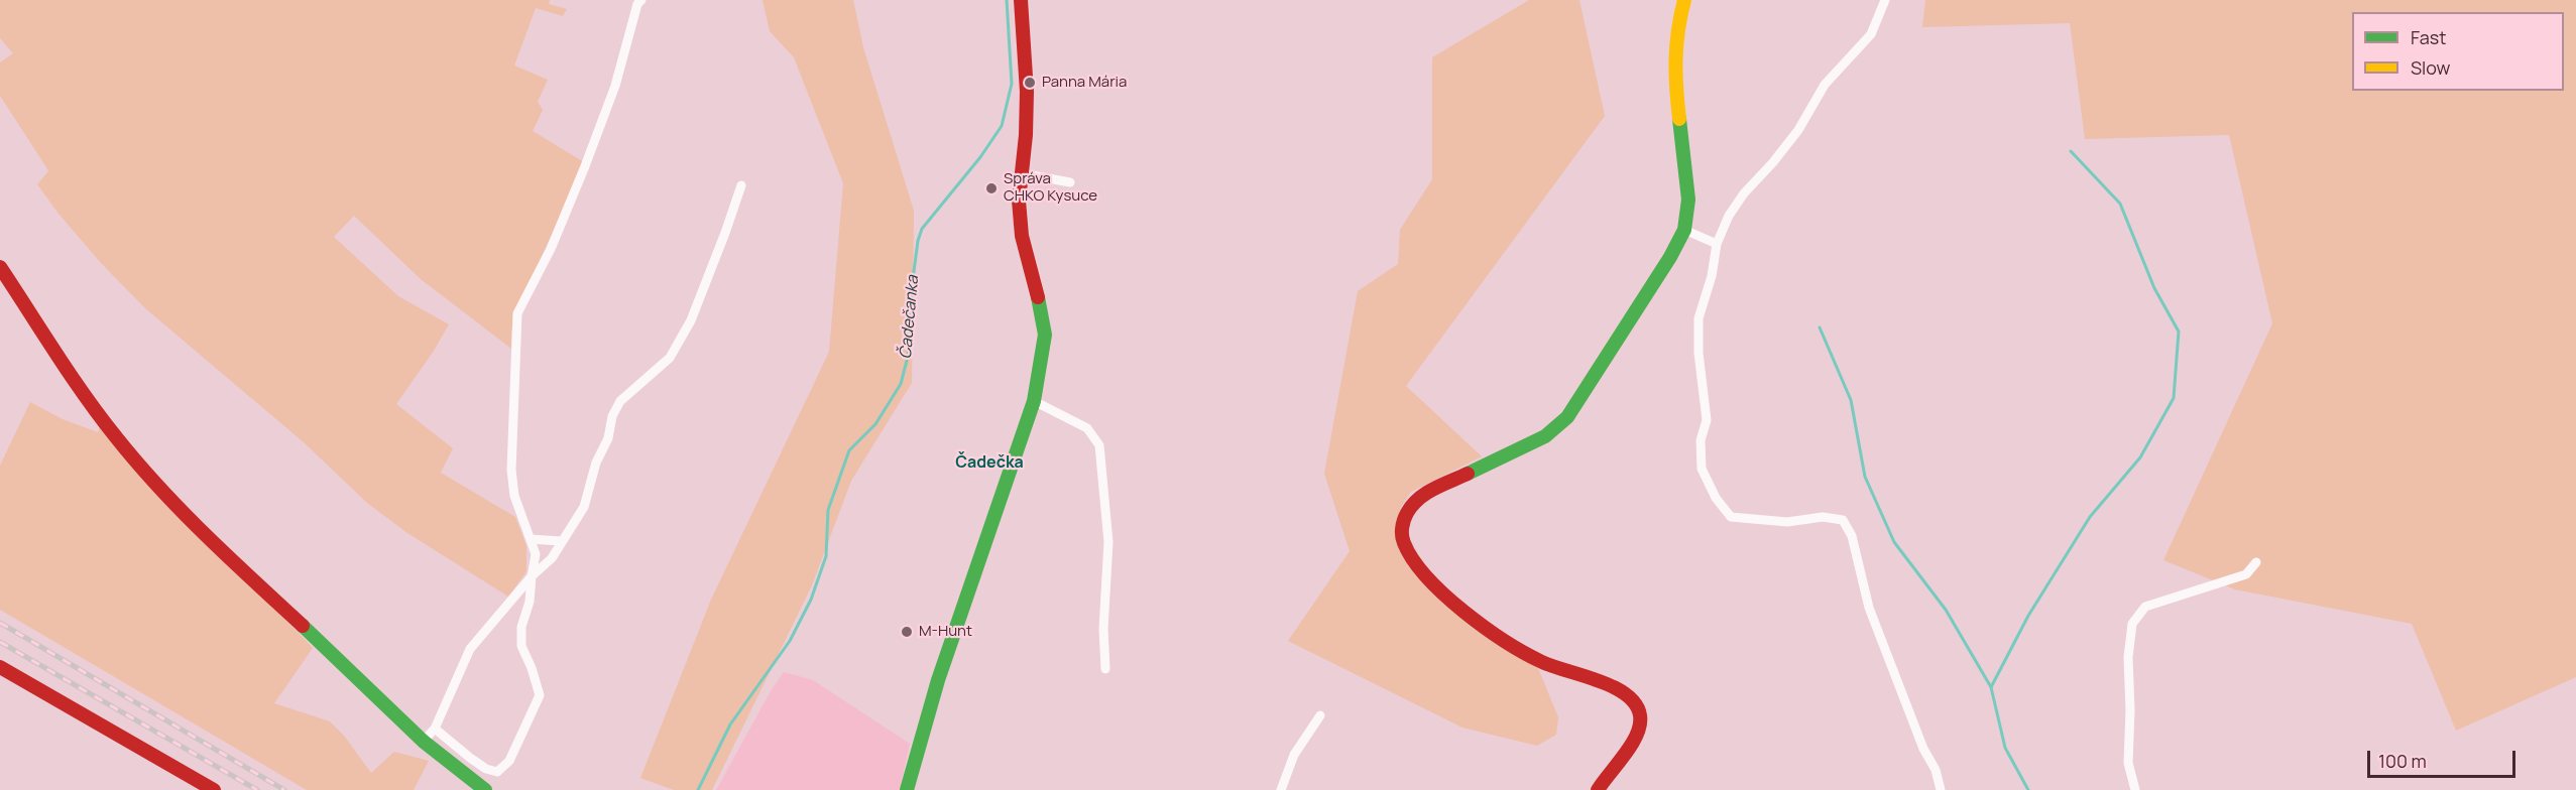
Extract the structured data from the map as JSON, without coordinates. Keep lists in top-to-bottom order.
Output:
{
  "districts": ["Čadečka"],
  "water": ["Čadečanka"],
  "places": ["Panna Mária", "Správa CHKO Kysuce", "M-Hunt"],
  "legend": ["Fast", "Slow"],
  "scale_bar": "100 m"
}
